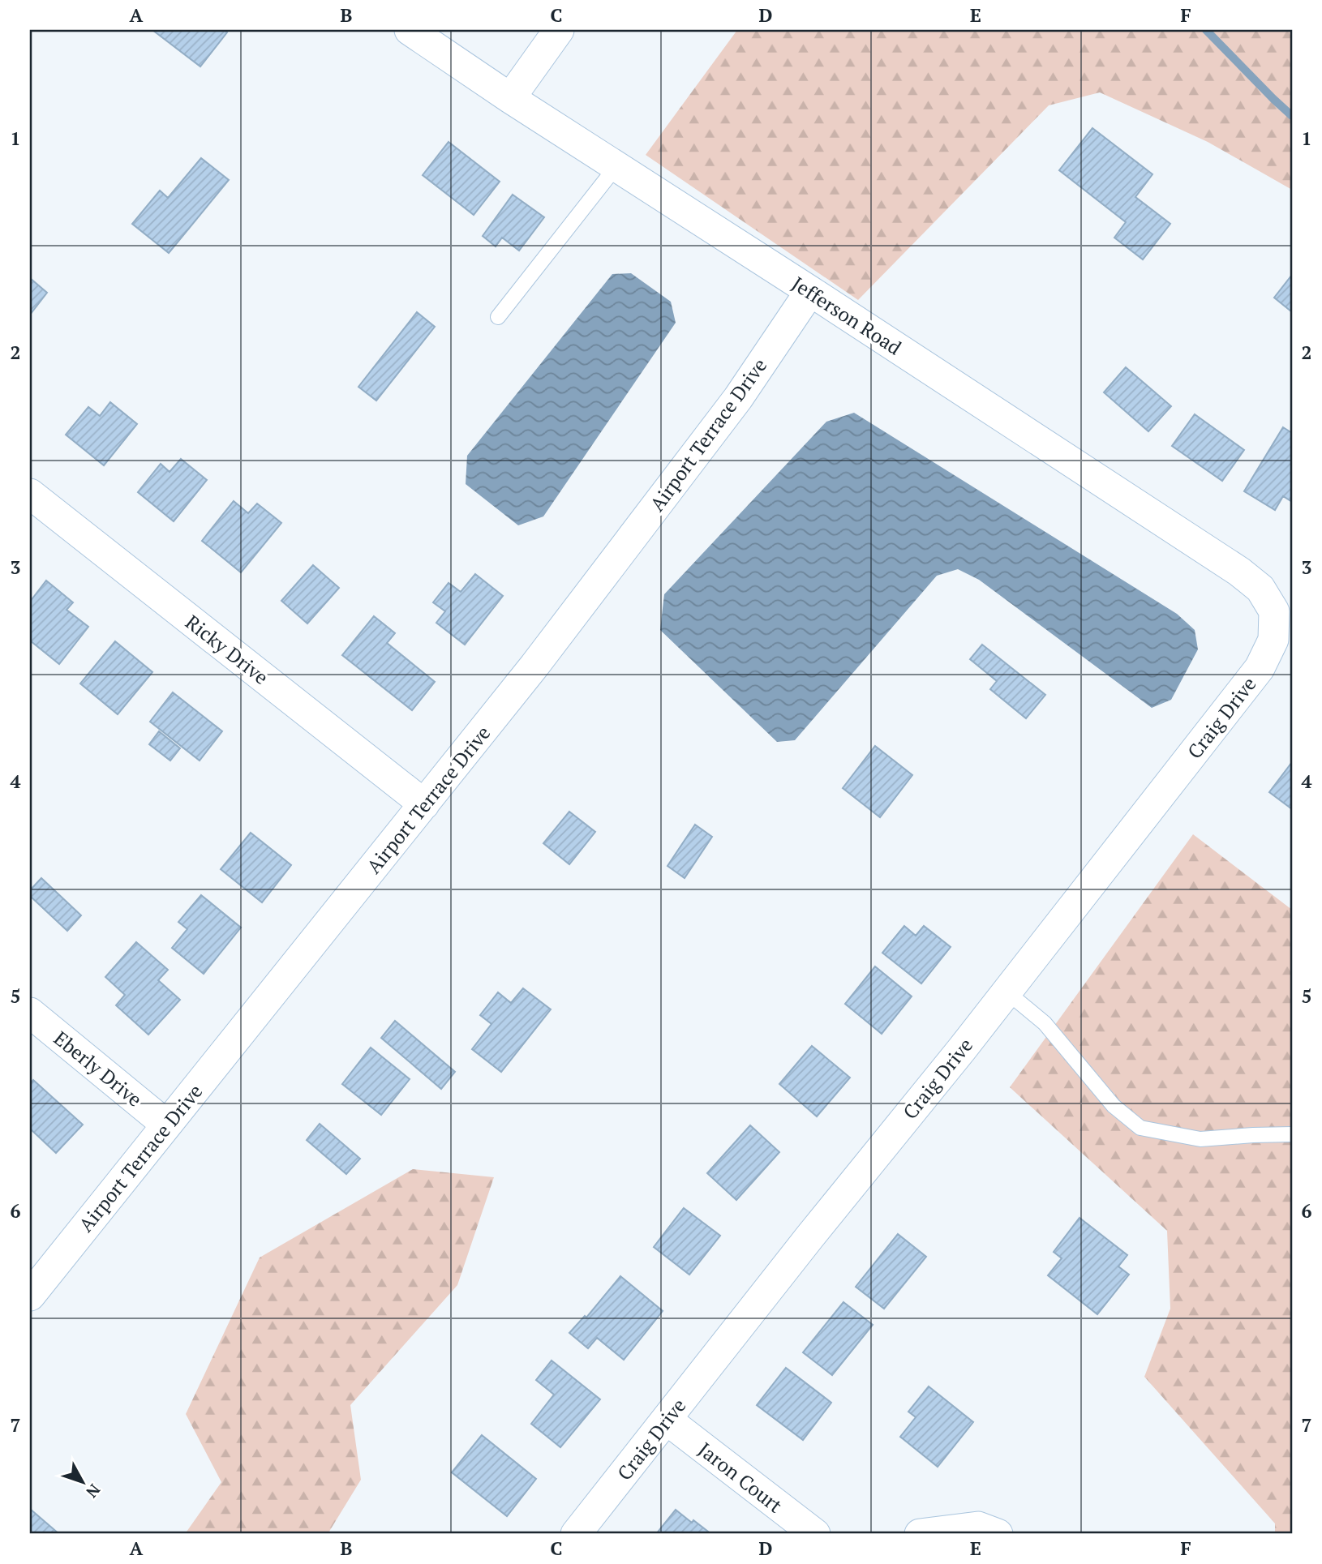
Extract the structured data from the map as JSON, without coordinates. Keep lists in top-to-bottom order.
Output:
{
  "streets": {
    "street": [
      "Jefferson Road",
      "Airport Terrace Drive",
      "Ricky Drive",
      "Craig Drive",
      "Eberly Drive",
      "Jaron Court"
    ]
  },
  "crossings": [
    ["Jefferson Road", "Airport Terrace Drive"],
    ["Jefferson Road", "Craig Drive"],
    ["Airport Terrace Drive", "Ricky Drive"],
    ["Airport Terrace Drive", "Eberly Drive"],
    ["Craig Drive", "Jaron Court"]
  ],
  "north": "bottom right",
  "grid": {
    "columns": [
      "A",
      "B",
      "C",
      "D",
      "E",
      "F"
    ],
    "rows": [
      "1",
      "2",
      "3",
      "4",
      "5",
      "6",
      "7"
    ]
  }
}
